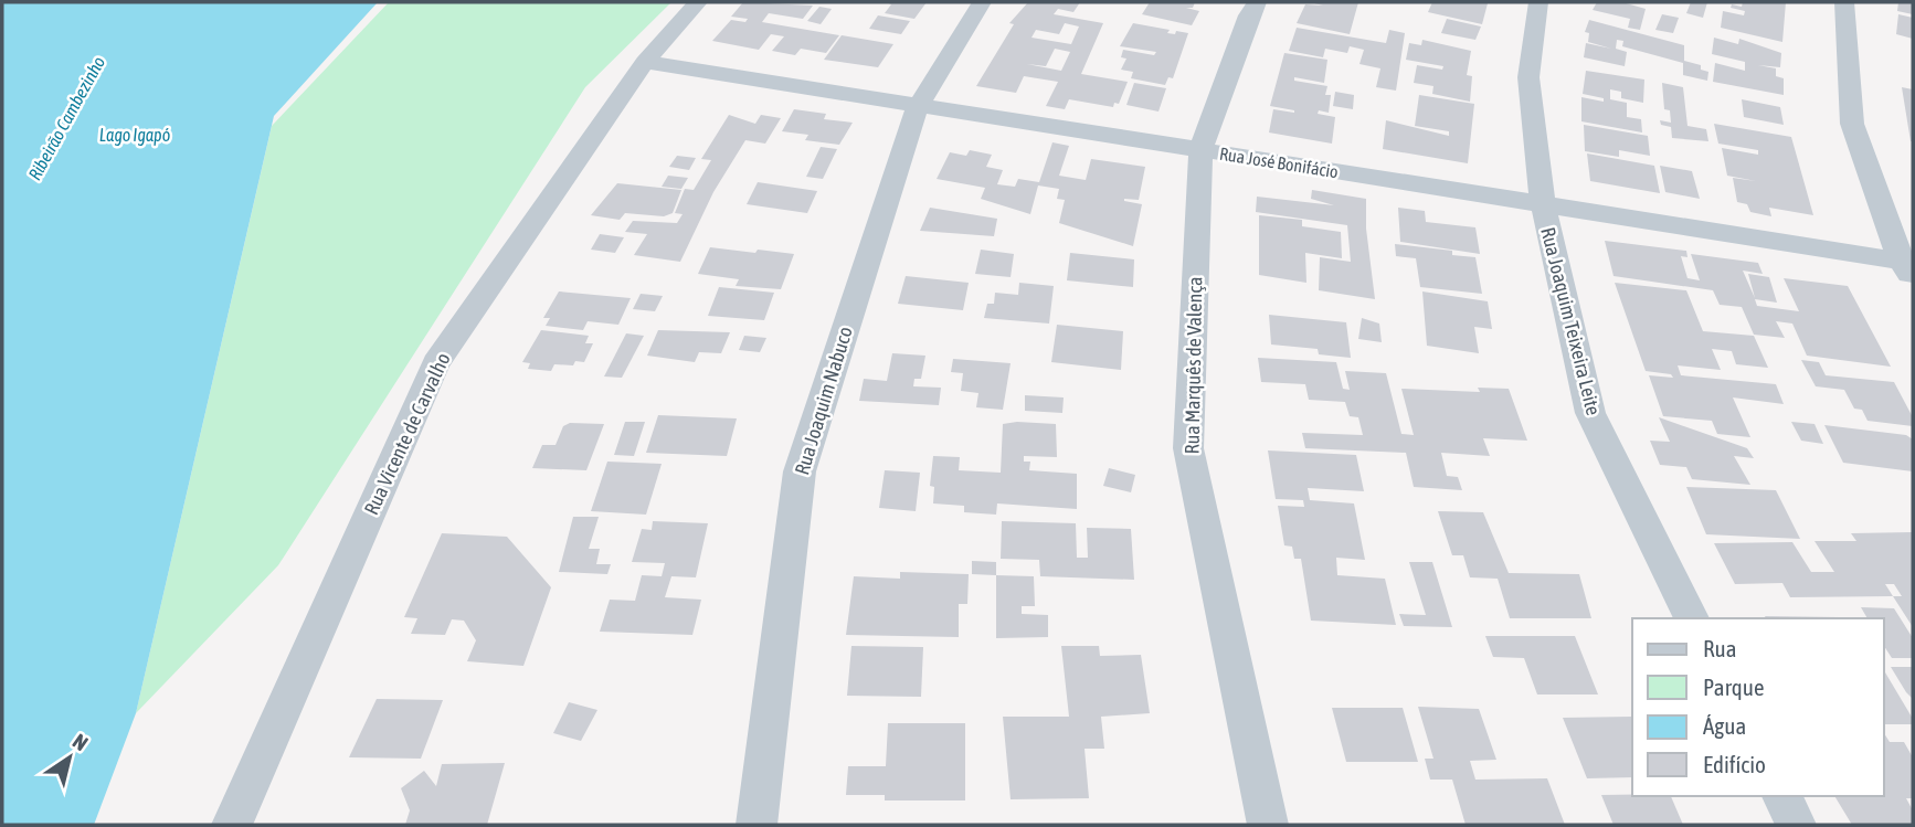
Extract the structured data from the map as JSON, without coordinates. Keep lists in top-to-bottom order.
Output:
{
  "streets": {
    "street": [
      "Rua José Bonifácio",
      "Rua Joaquim Teixeira Leite",
      "Rua Marquês de Valença",
      "Rua Joaquim Nabuco",
      "Rua Vicente de Carvalho"
    ]
  },
  "crossings": [
    ["Rua José Bonifácio", "Rua Joaquim Teixeira Leite"],
    ["Rua José Bonifácio", "Rua Marquês de Valença"],
    ["Rua José Bonifácio", "Rua Joaquim Nabuco"],
    ["Rua José Bonifácio", "Rua Vicente de Carvalho"]
  ],
  "water": ["Ribeirão Cambezinho", "Lago Igapó"],
  "legend": [
    "Rua",
    "Parque",
    "Água",
    "Edifício"
  ],
  "north": "top right"
}
